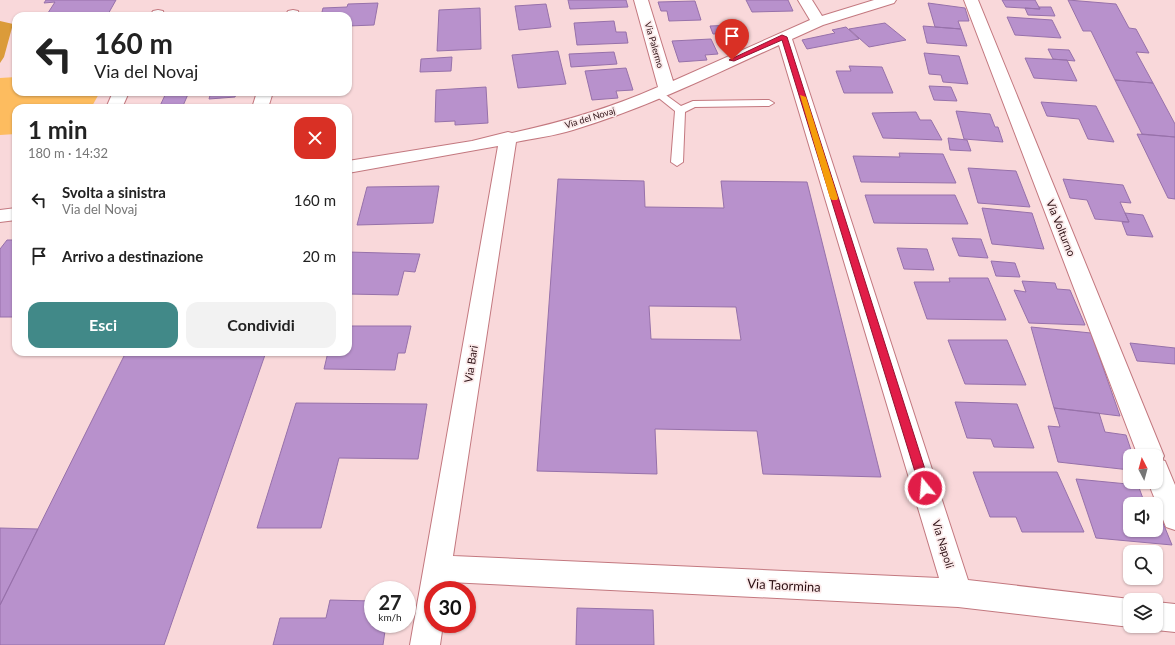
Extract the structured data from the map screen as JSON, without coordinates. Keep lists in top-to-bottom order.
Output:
{
  "streets": {
    "street": [
      "Via Palermo",
      "Via del Novaj",
      "Via Volturno",
      "Via Bari",
      "Via Napoli",
      "Via Taormina"
    ]
  },
  "crossings": [
    ["Via Palermo", "Via del Novaj"],
    ["Via del Novaj", "Via Bari"],
    ["Via del Novaj", "Via Napoli"],
    ["Via Napoli", "Via Taormina"]
  ],
  "north": "top",
  "page": {
    "turn": ["160 m", "Via del Novaj"],
    "heading": ["1 min", "180 m · 14:32"],
    "list": [
      {
        "name": "Svolta a sinistra",
        "note": "Via del Novaj",
        "value": "160 m"
      },
      {
        "name": "Arrivo a destinazione",
        "value": "20 m"
      }
    ],
    "buttons": ["Esci", "Condividi"],
    "speed": "27 km/h",
    "limit": "30"
  }
}
